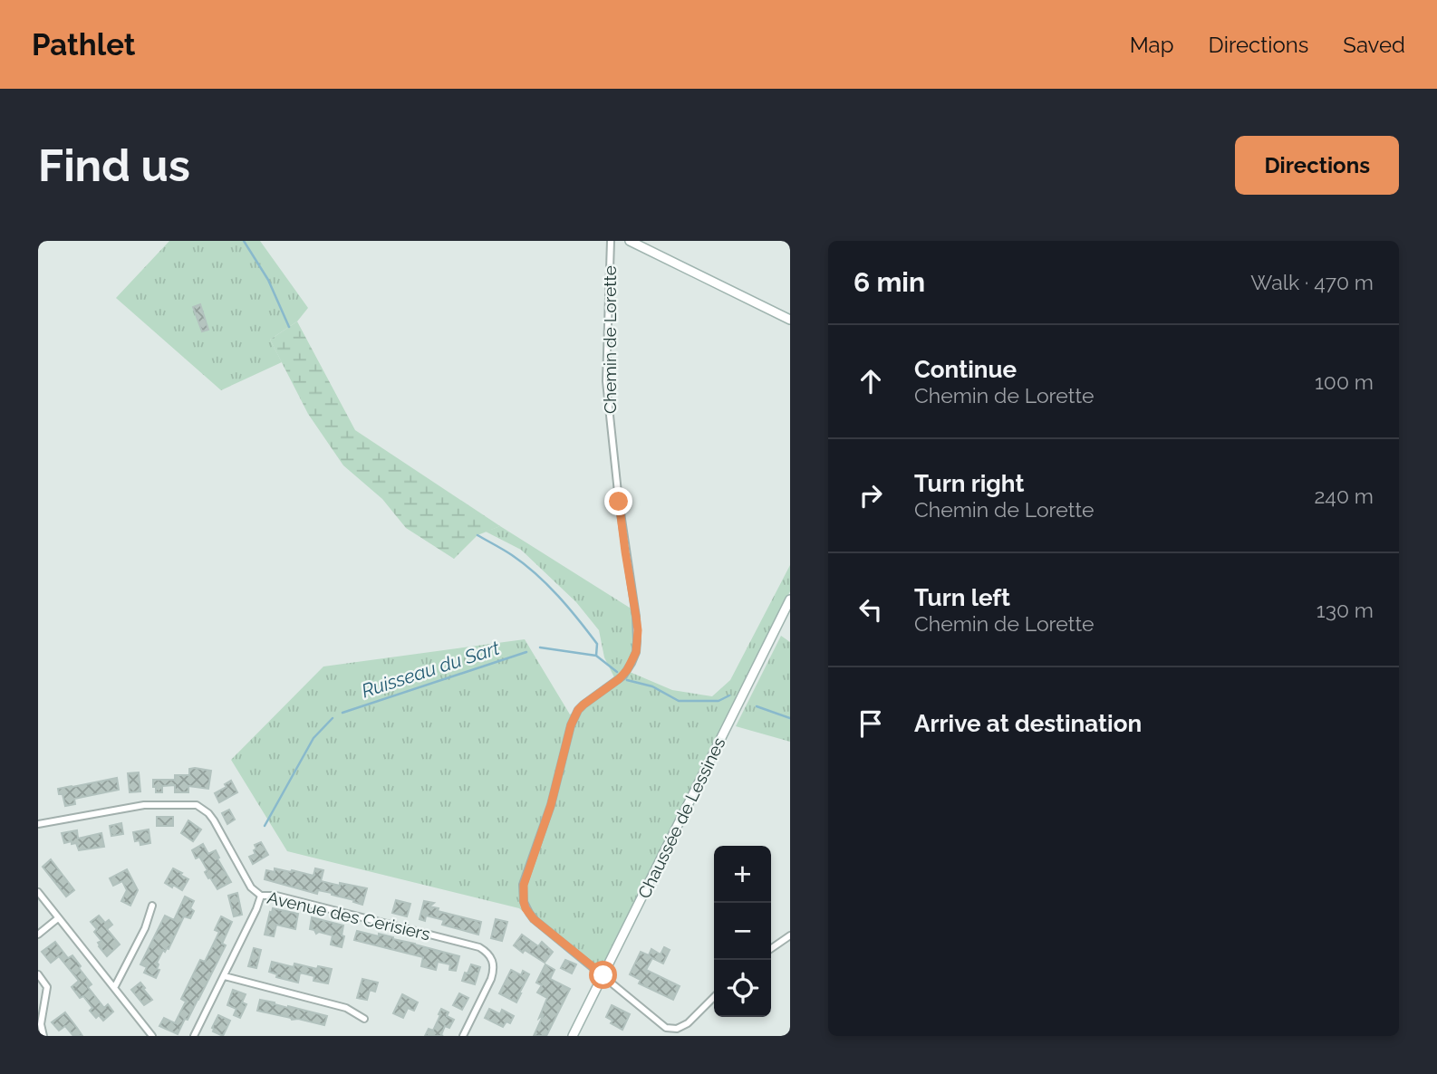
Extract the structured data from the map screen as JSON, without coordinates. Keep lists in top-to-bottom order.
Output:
{
  "streets": {
    "main road": ["Chaussée de Lessines"],
    "street": ["Chemin de Lorette", "Avenue des Cerisiers"]
  },
  "crossings": [
    ["Chemin de Lorette", "Chaussée de Lessines"]
  ],
  "water": ["Ruisseau du Sart"],
  "page": {
    "header": "Pathlet",
    "nav": ["Map", "Directions", "Saved"],
    "buttons": "Directions",
    "title": "Find us",
    "heading": ["6 min", "Walk · 470 m"],
    "list": [
      ["Continue", "Chemin de Lorette", "100 m"],
      ["Turn right", "Chemin de Lorette", "240 m"],
      ["Turn left", "Chemin de Lorette", "130 m"],
      "Arrive at destination"
    ],
    "map_buttons": ["+", "−"]
  }
}
